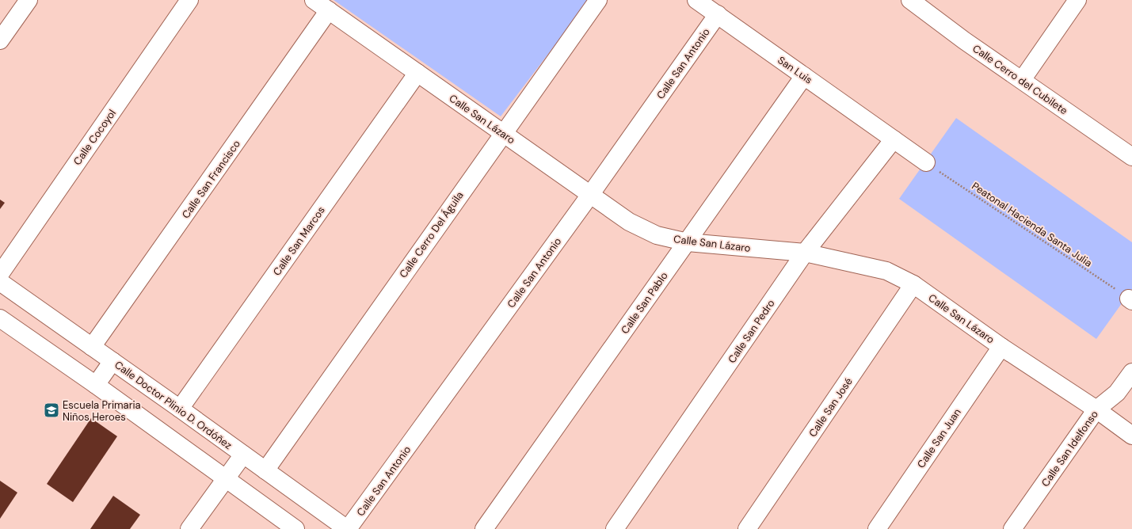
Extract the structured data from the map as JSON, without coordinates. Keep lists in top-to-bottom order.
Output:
{
  "streets": {
    "street": [
      "Calle San Antonio",
      "San Luis",
      "Calle Cerro del Cubilete",
      "Calle San Lázaro",
      "Calle Cocoyol",
      "Calle San Francisco",
      "Calle Cerro Del Águila",
      "Calle San Marcos",
      "Calle San Pablo",
      "Calle San Pedro",
      "Calle Doctor Plinio D. Ordóñez",
      "Calle San José",
      "Calle San Juan",
      "Calle San Idelfonso"
    ],
    "path": ["Peatonal Hacienda Santa Julia"]
  },
  "crossings": [
    ["Calle San Antonio", "San Luis"],
    ["Calle San Antonio", "Calle San Lázaro"],
    ["Calle San Antonio", "Calle Doctor Plinio D. Ordóñez"],
    ["San Luis", "Peatonal Hacienda Santa Julia"],
    ["San Luis", "Calle San Pablo"],
    ["San Luis", "Calle San Pedro"],
    ["Calle San Lázaro", "Calle San Francisco"],
    ["Calle San Lázaro", "Calle Cerro Del Águila"],
    ["Calle San Lázaro", "Calle San Marcos"],
    ["Calle San Lázaro", "Calle San Pablo"],
    ["Calle San Lázaro", "Calle San Pedro"],
    ["Calle San Lázaro", "Calle San José"],
    ["Calle San Lázaro", "Calle San Juan"],
    ["Calle San Lázaro", "Calle San Idelfonso"],
    ["Calle San Francisco", "Calle Doctor Plinio D. Ordóñez"],
    ["Calle Cerro Del Águila", "Calle Doctor Plinio D. Ordóñez"],
    ["Calle San Marcos", "Calle Doctor Plinio D. Ordóñez"]
  ],
  "places": {
    "school or university": ["Escuela Primaria Niños Heroes"]
  }
}
